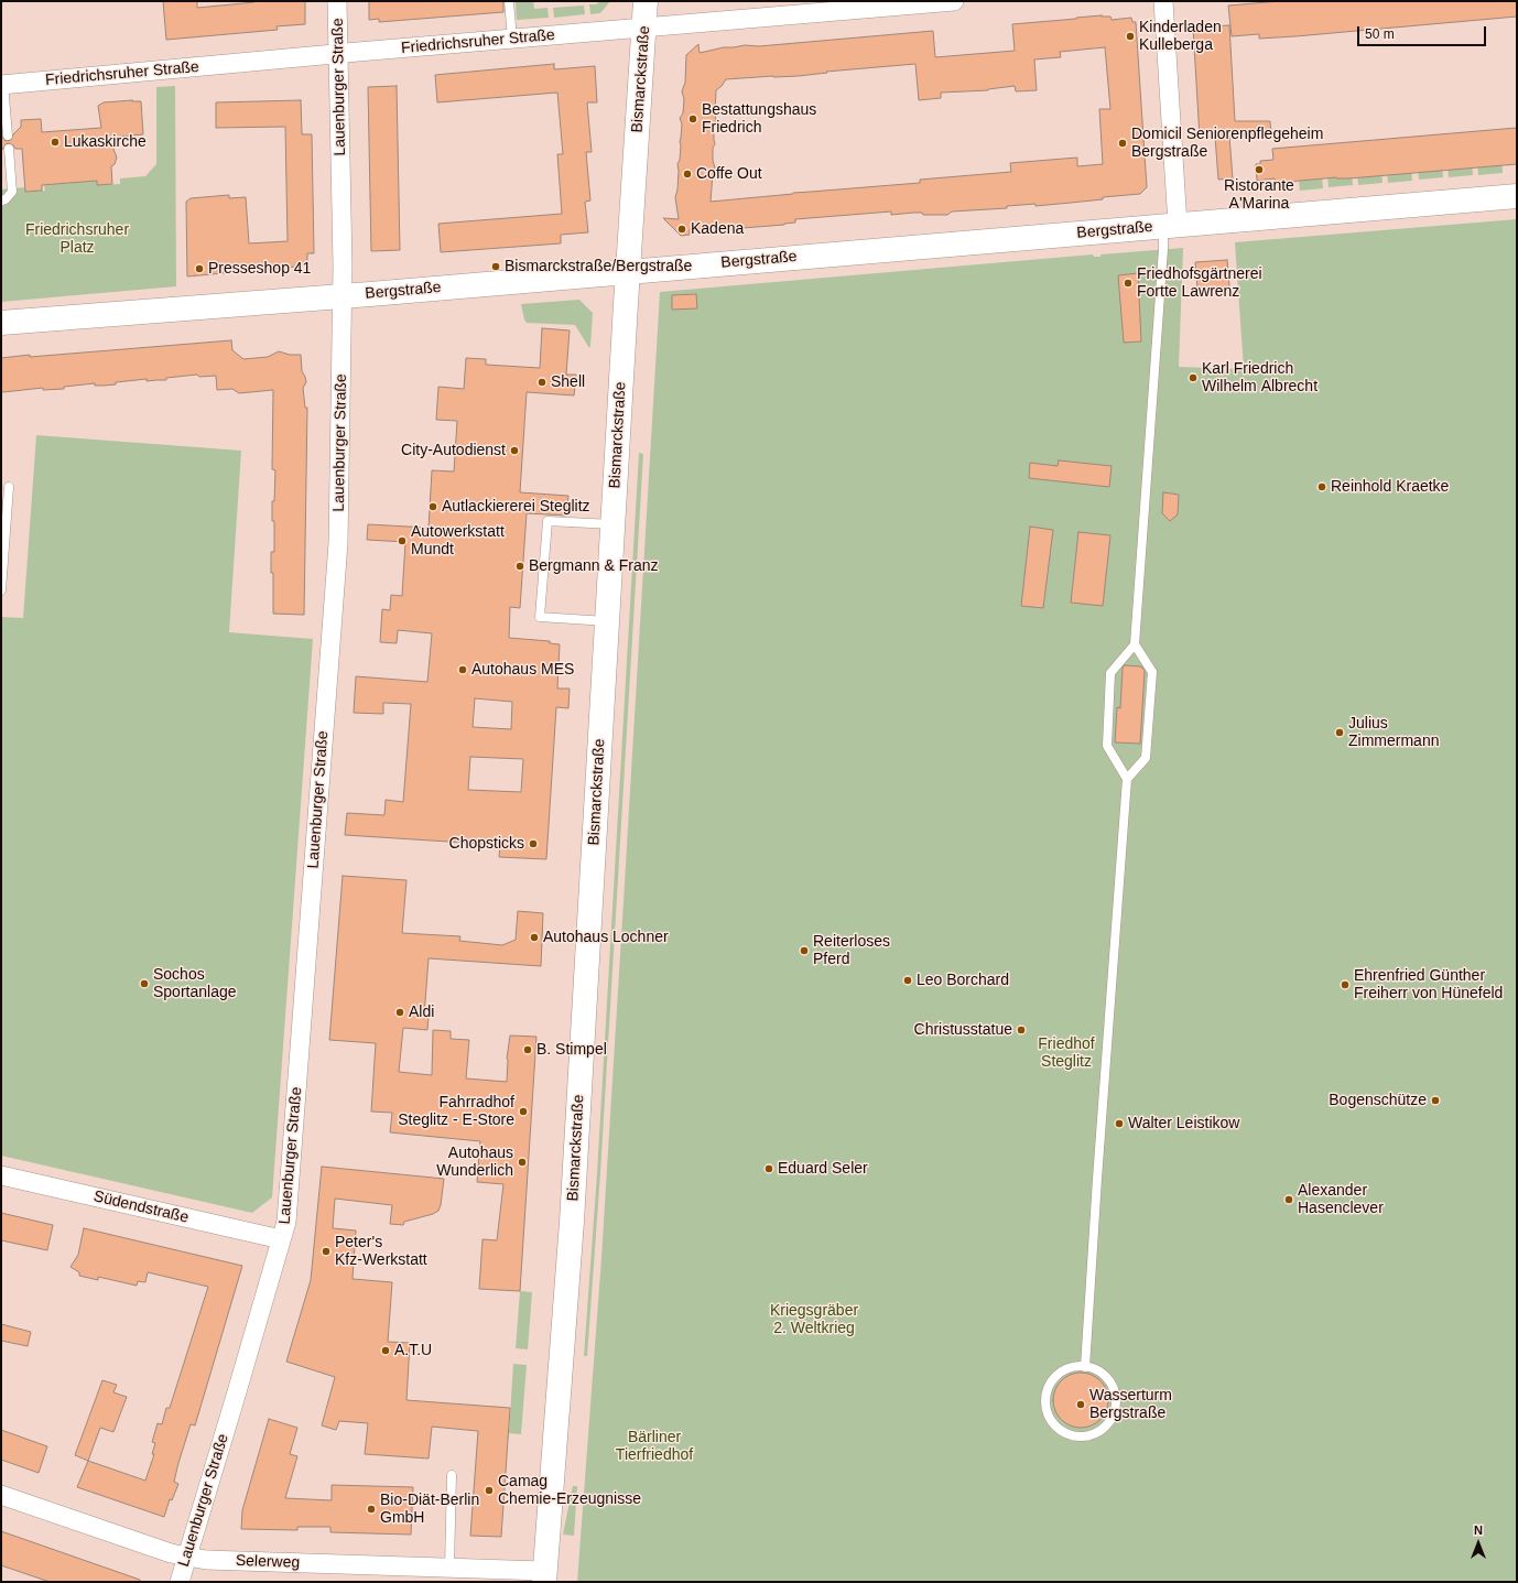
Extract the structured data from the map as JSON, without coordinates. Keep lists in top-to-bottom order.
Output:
{
  "streets": {
    "street": [
      "Friedrichsruher Straße",
      "Bismarckstraße",
      "Lauenburger Straße",
      "Bergstraße",
      "Südendstraße",
      "Selerweg"
    ]
  },
  "crossings": [
    ["Friedrichsruher Straße", "Bismarckstraße"],
    ["Friedrichsruher Straße", "Lauenburger Straße"],
    ["Bismarckstraße", "Bergstraße"],
    ["Bismarckstraße", "Selerweg"],
    ["Lauenburger Straße", "Bergstraße"],
    ["Lauenburger Straße", "Südendstraße"],
    ["Lauenburger Straße", "Selerweg"]
  ],
  "parks": [
    "Friedrichsruher Platz",
    "Friedhof Steglitz",
    "Kriegsgräber 2. Weltkrieg",
    "Bärliner Tierfriedhof"
  ],
  "places": [
    "Kinderladen Kulleberga",
    "Bestattungshaus Friedrich",
    "Lukaskirche",
    "Domicil Seniorenpflegeheim Bergstraße",
    "Ristorante A'Marina",
    "Coffe Out",
    "Kadena",
    "Bismarckstraße/Bergstraße",
    "Presseshop 41",
    "Friedhofsgärtnerei Fortte Lawrenz",
    "Karl Friedrich Wilhelm Albrecht",
    "Shell",
    "City-Autodienst",
    "Reinhold Kraetke",
    "Autlackiererei Steglitz",
    "Autowerkstatt Mundt",
    "Bergmann & Franz",
    "Autohaus MES",
    "Julius Zimmermann",
    "Chopsticks",
    "Autohaus Lochner",
    "Reiterloses Pferd",
    "Leo Borchard",
    "Sochos Sportanlage",
    "Ehrenfried Günther Freiherr von Hünefeld",
    "Aldi",
    "Christusstatue",
    "B. Stimpel",
    "Bogenschütze",
    "Fahrradhof Steglitz - E-Store",
    "Walter Leistikow",
    "Autohaus Wunderlich",
    "Eduard Seler",
    "Alexander Hasenclever",
    "Peter's Kfz-Werkstatt",
    "A.T.U",
    "Wasserturm Bergstraße",
    "Camag Chemie-Erzeugnisse",
    "Bio-Diät-Berlin GmbH"
  ],
  "scale_bar": "50 m",
  "north": "top"
}
